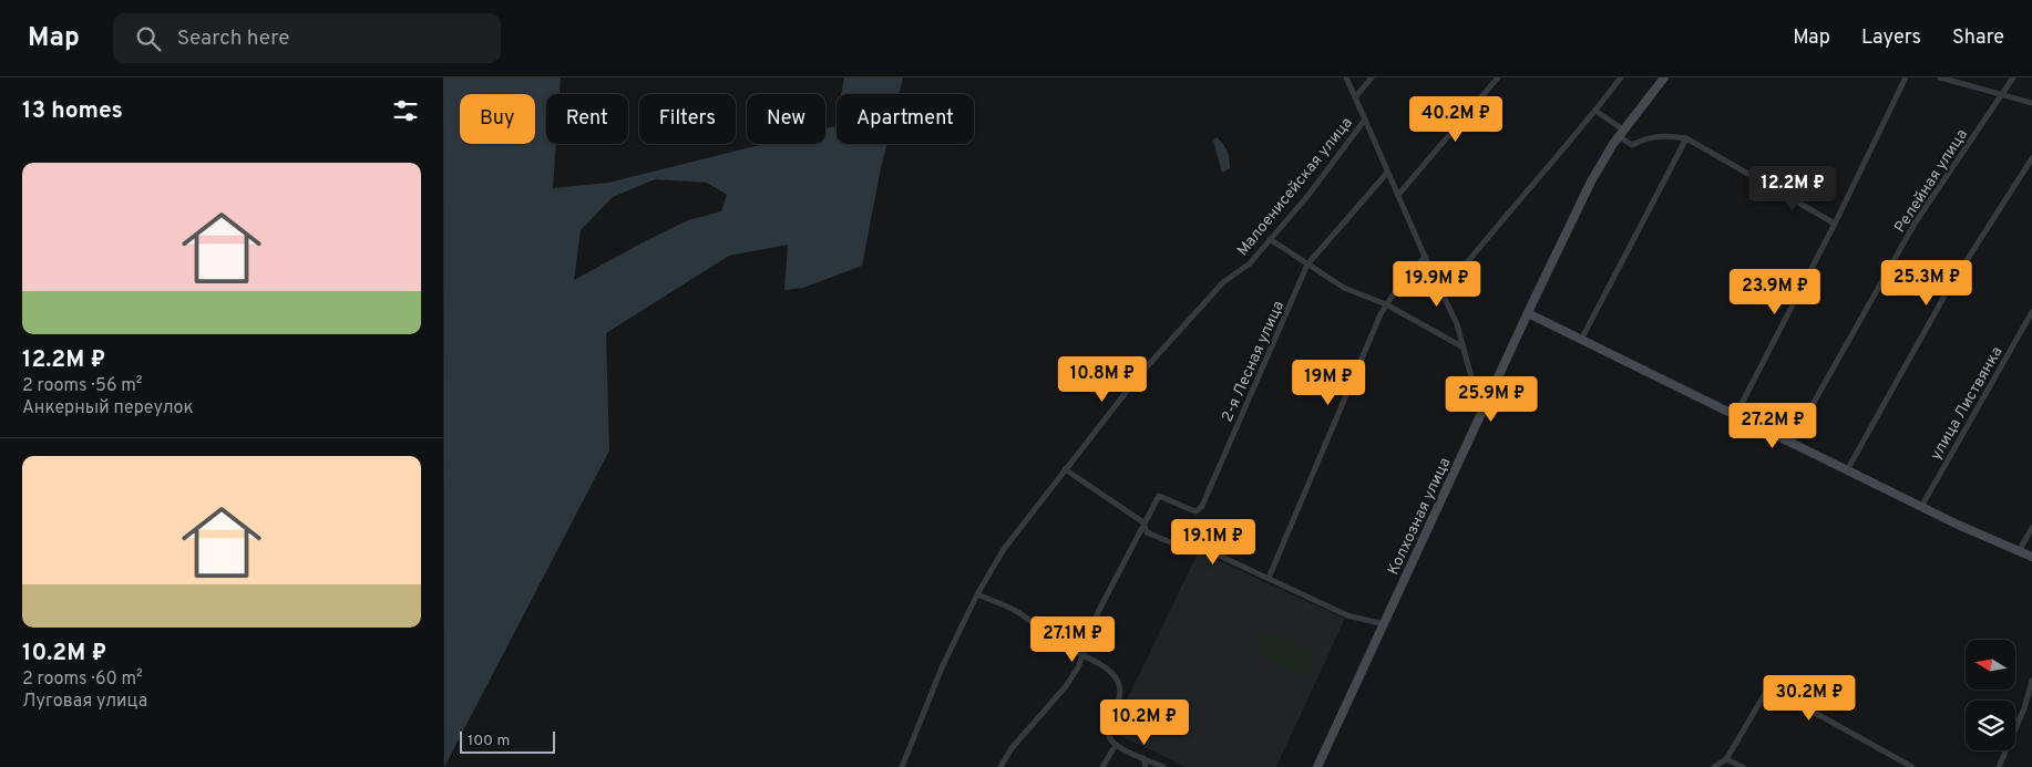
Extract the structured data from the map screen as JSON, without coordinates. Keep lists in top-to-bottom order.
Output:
{
  "streets": {
    "main road": ["Колхозная улица"],
    "street": [
      "Релейная улица",
      "Малоенисейская улица",
      "2-я Лесная улица",
      "улица Листвянка"
    ]
  },
  "scale_bar": "100 m",
  "north": "left",
  "page": {
    "header": "Map",
    "search": "Search here",
    "nav": ["Map", "Layers", "Share"],
    "heading": "13 homes",
    "chip": [
      "Buy",
      "Rent",
      "Filters",
      "New",
      "Apartment"
    ],
    "price": [
      "40.2M ₽",
      "12.2M ₽",
      "25.3M ₽",
      "19.9M ₽",
      "23.9M ₽",
      "10.8M ₽",
      "19M ₽",
      "25.9M ₽",
      "27.2M ₽",
      "19.1M ₽",
      "27.1M ₽",
      "30.2M ₽",
      "10.2M ₽"
    ],
    "list": [
      {
        "name": "12.2M ₽",
        "note": "2 rooms · 56 m² · Анкерный переулок"
      },
      {
        "name": "10.2M ₽",
        "note": "2 rooms · 60 m² · Луговая улица"
      }
    ],
    "scale": "100 m"
  }
}
